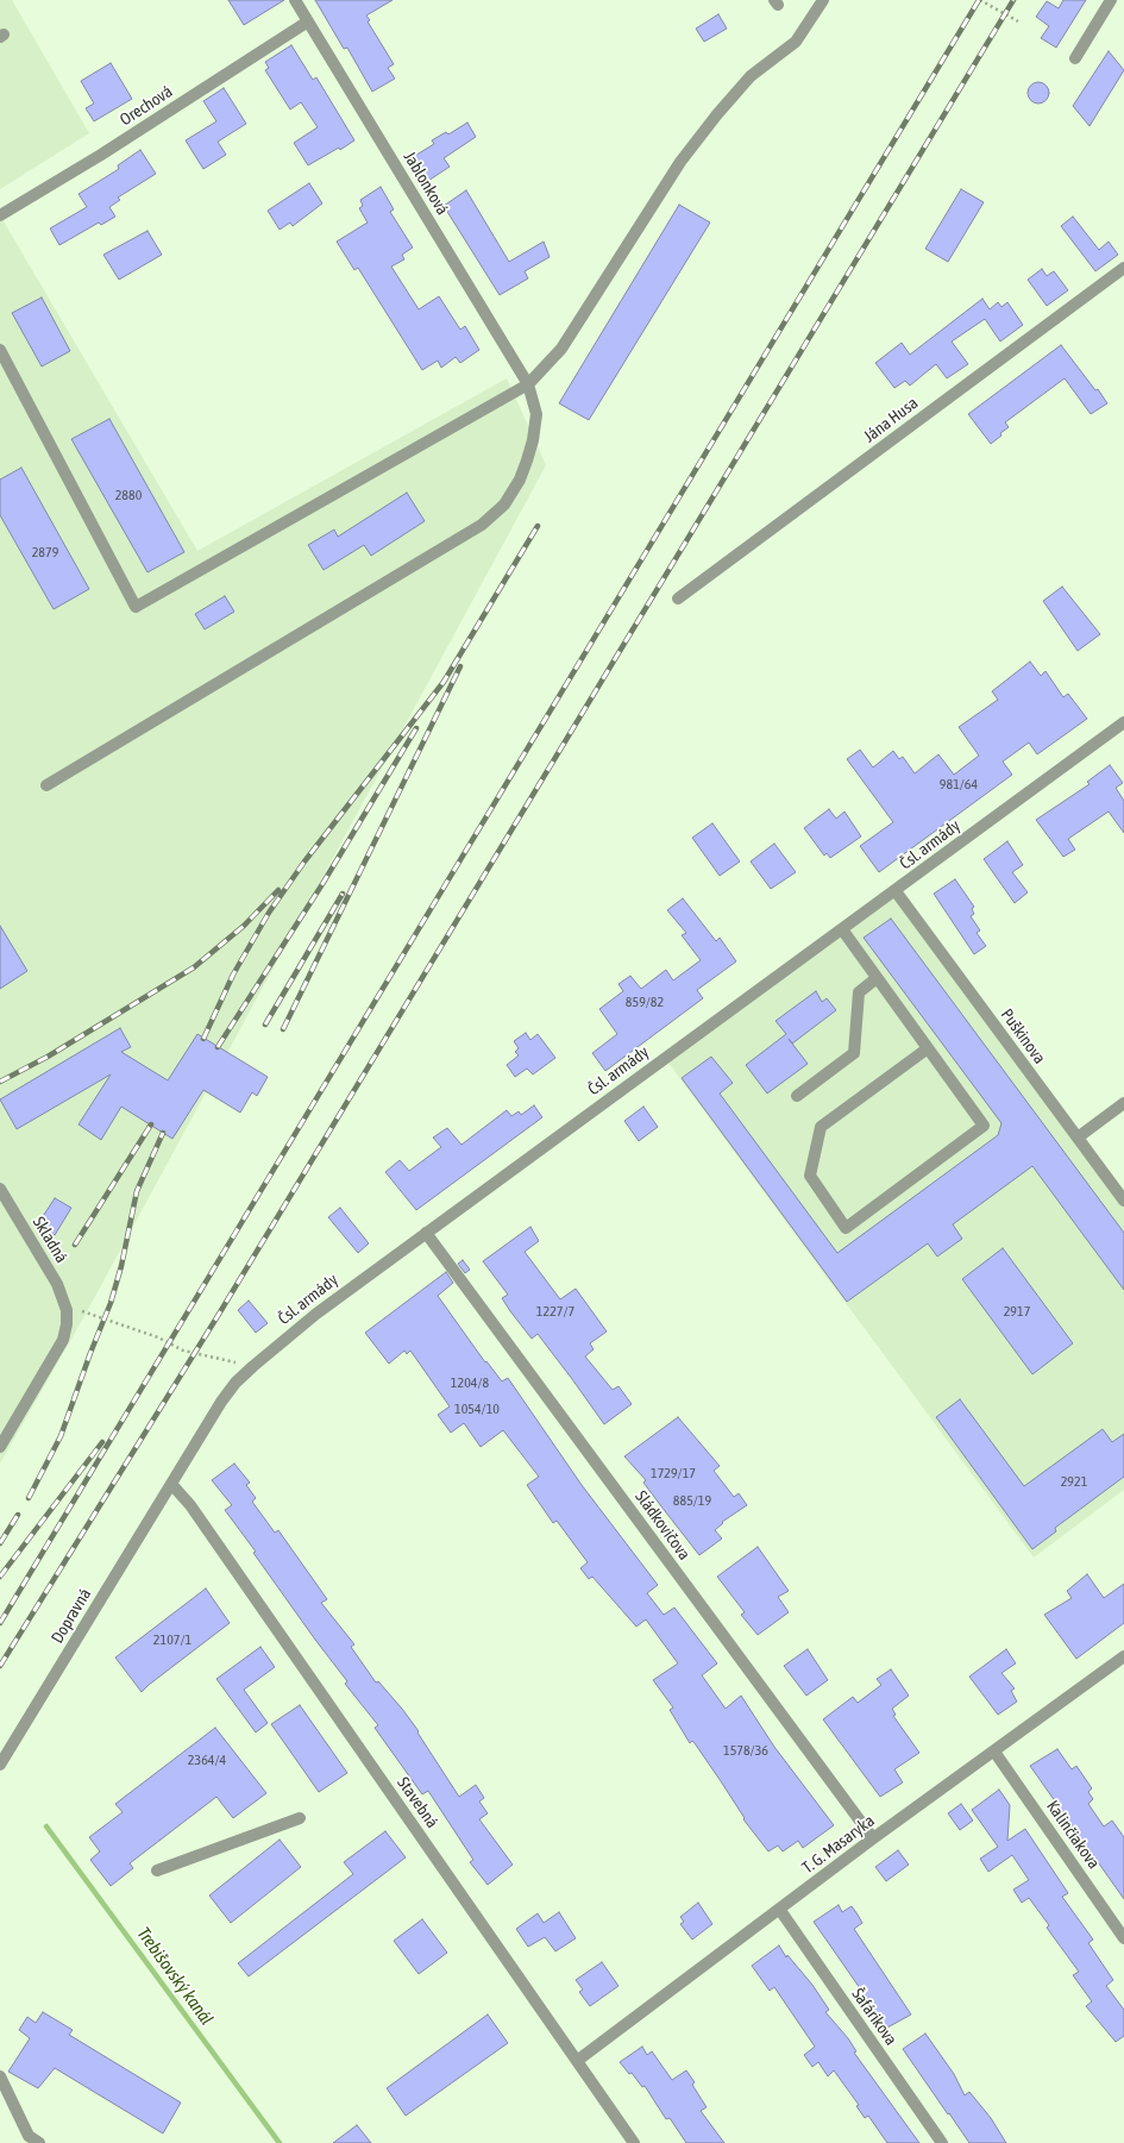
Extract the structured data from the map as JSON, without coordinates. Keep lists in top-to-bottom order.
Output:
{
  "streets": {
    "street": [
      "Orechová",
      "Jablonková",
      "Jána Husa",
      "Čsl. armády",
      "Puškinova",
      "Skladná",
      "Sládkovičova",
      "Dopravná",
      "Stavebná",
      "Kalinčiakova",
      "T. G. Masaryka",
      "Šafárikova"
    ]
  },
  "crossings": [
    ["Orechová", "Jablonková"],
    ["Čsl. armády", "Puškinova"],
    ["Čsl. armády", "Sládkovičova"],
    ["Čsl. armády", "Dopravná"],
    ["Čsl. armády", "Stavebná"],
    ["Sládkovičova", "T. G. Masaryka"],
    ["Dopravná", "Stavebná"],
    ["Stavebná", "T. G. Masaryka"],
    ["Kalinčiakova", "T. G. Masaryka"],
    ["T. G. Masaryka", "Šafárikova"]
  ],
  "water": ["Trebišovský kanál"],
  "house_numbers": [
    "2880",
    "2879",
    "981/64",
    "859/82",
    "1227/7",
    "2917",
    "1204/8",
    "1054/10",
    "1729/17",
    "2921",
    "885/19",
    "2107/1",
    "1578/36",
    "2364/4"
  ]
}
